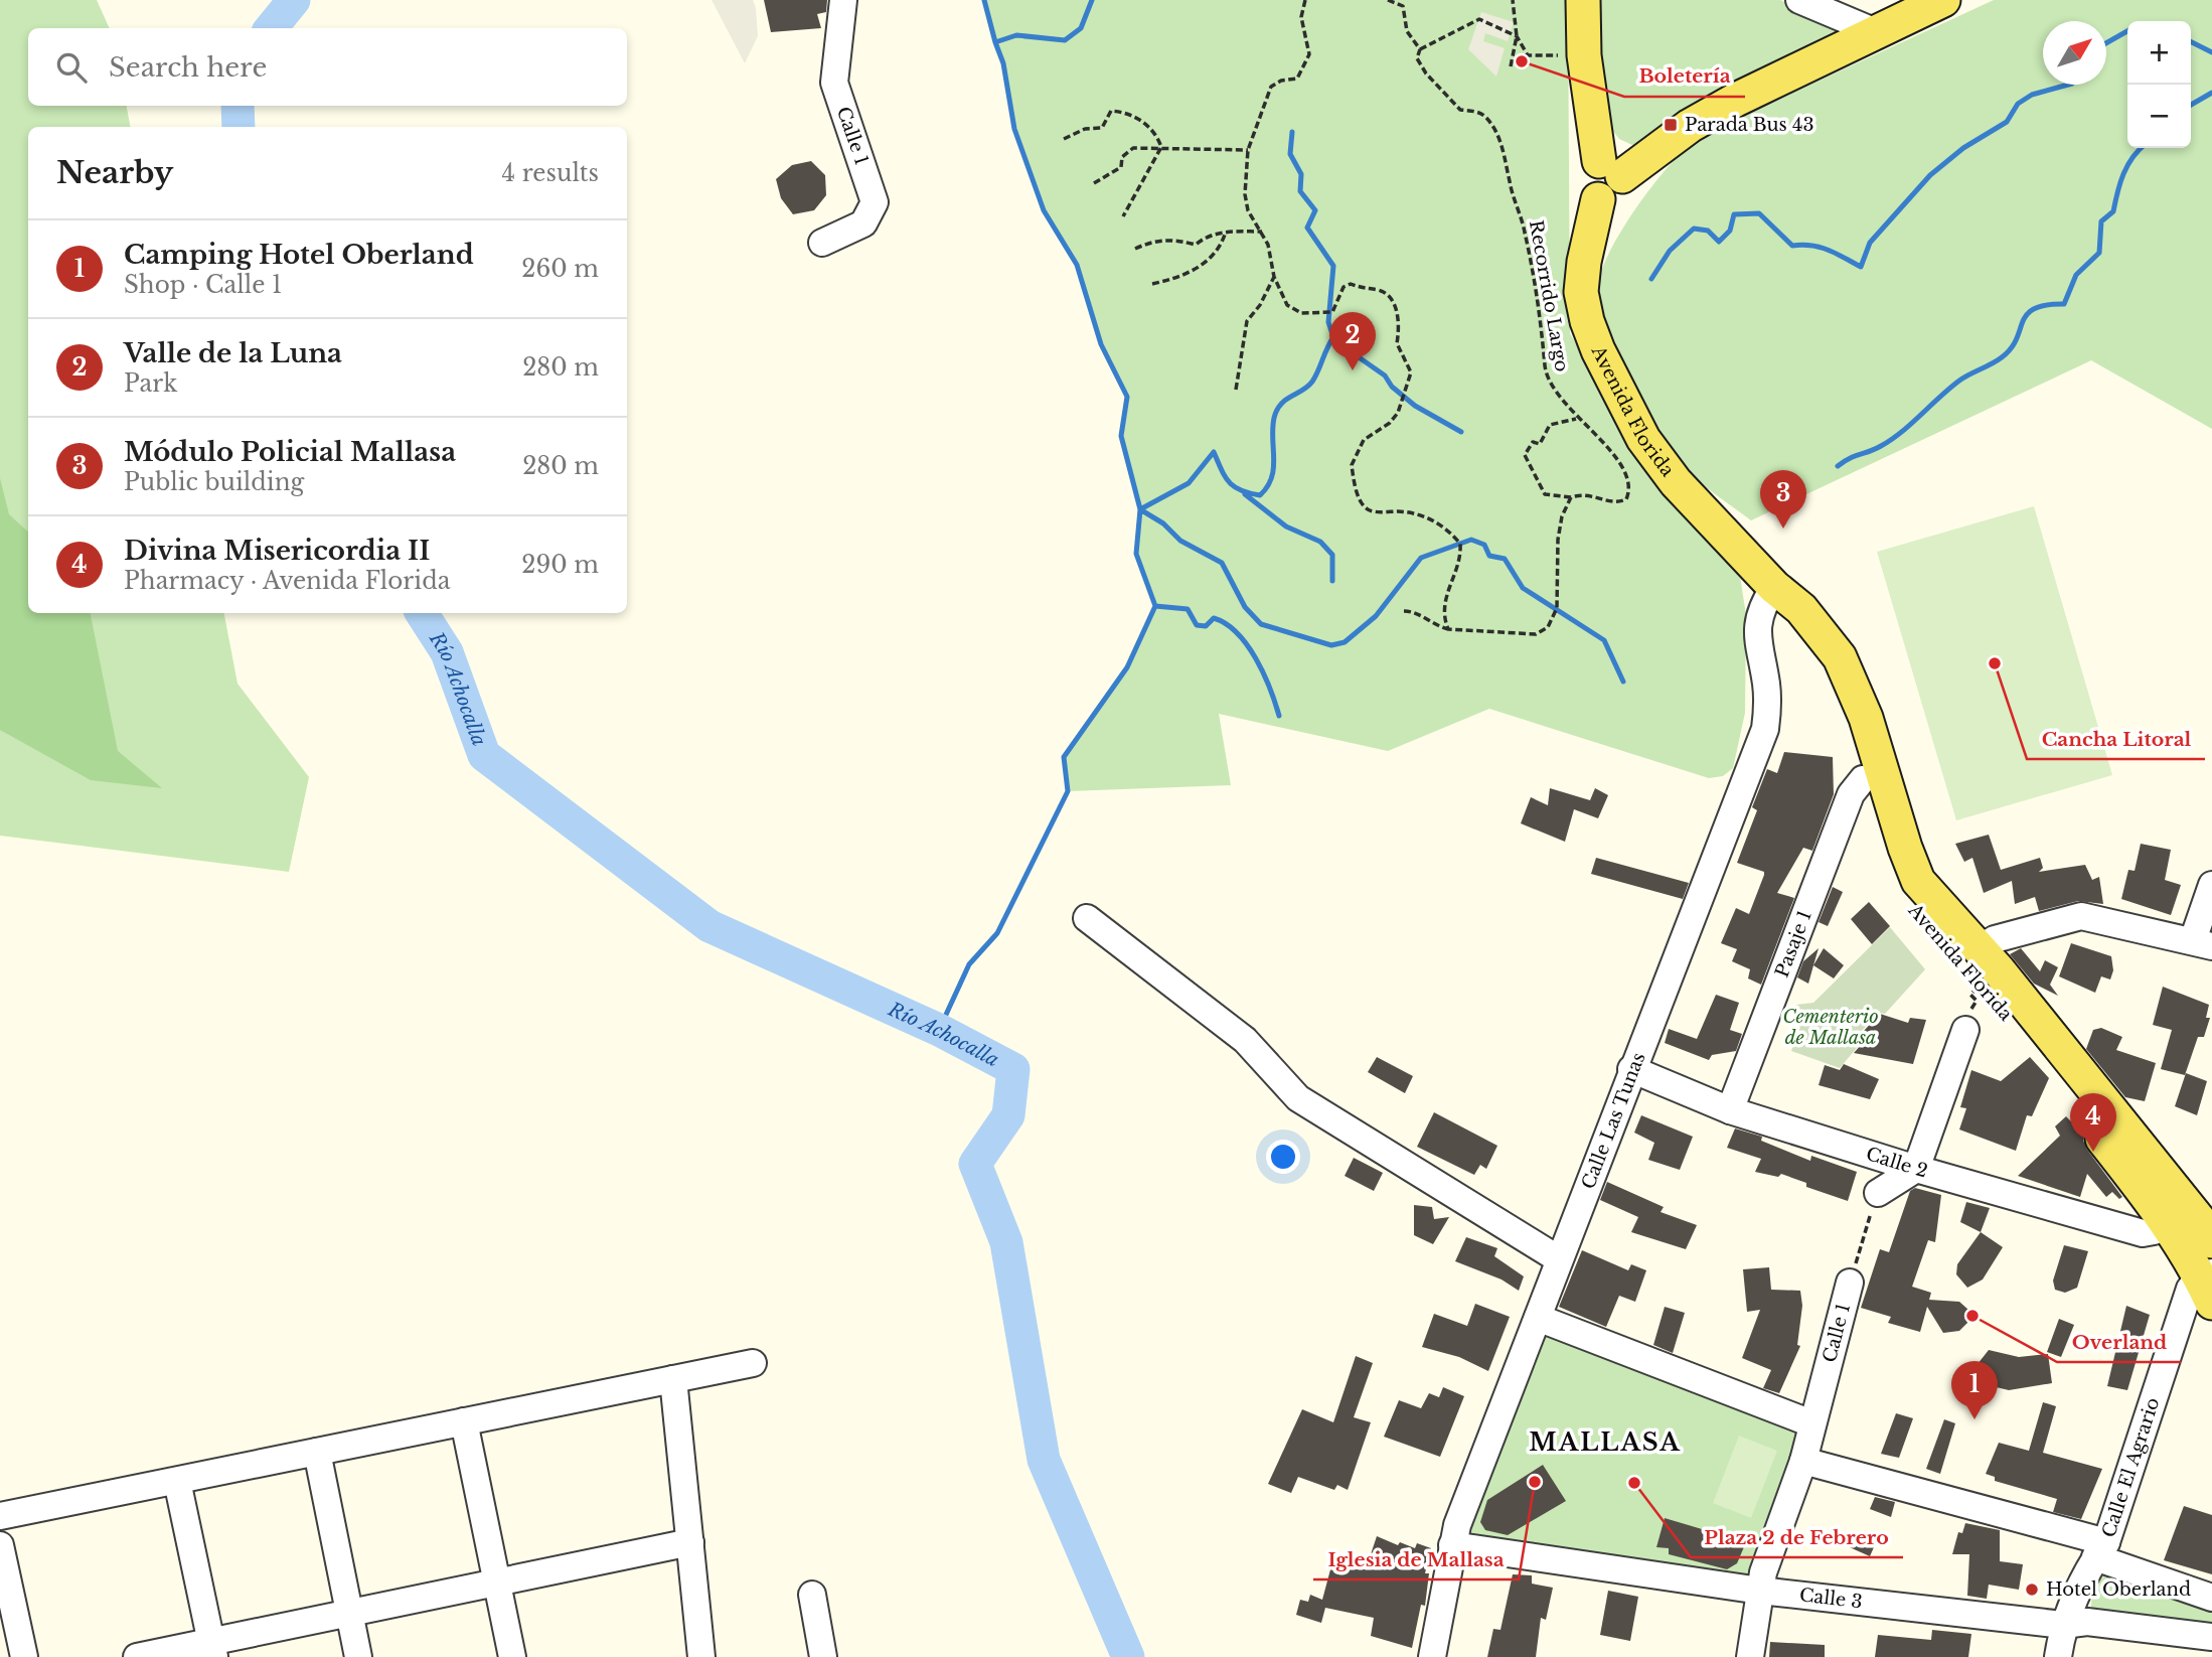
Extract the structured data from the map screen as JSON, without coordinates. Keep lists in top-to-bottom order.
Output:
{
  "streets": {
    "main road": ["Avenida Florida"],
    "street": [
      "Calle 1",
      "Pasaje 1",
      "Calle Las Tunas",
      "Calle 2",
      "Calle El Agrario",
      "Calle 3"
    ],
    "path": ["Recorrido Largo"]
  },
  "crossings": [
    ["Calle 1", "Calle 3"],
    ["Avenida Florida", "Pasaje 1"],
    ["Avenida Florida", "Calle Las Tunas"],
    ["Avenida Florida", "Calle 2"],
    ["Avenida Florida", "Calle El Agrario"],
    ["Pasaje 1", "Calle 2"],
    ["Calle Las Tunas", "Calle 2"],
    ["Calle Las Tunas", "Calle 3"],
    ["Calle El Agrario", "Calle 3"]
  ],
  "districts": ["MALLASA"],
  "water": ["Río Achocalla"],
  "parks": ["Cementerio de Mallasa"],
  "places": {
    "other": [
      "Boletería",
      "Cancha Litoral",
      "Overland",
      "Iglesia de Mallasa",
      "Plaza 2 de Febrero",
      "Hotel Oberland"
    ],
    "transit": ["Parada Bus 43"]
  },
  "north": "top right",
  "page": {
    "map_buttons": ["+", "−"],
    "search": "Search here",
    "heading": ["Nearby", "4 results"],
    "list": [
      {
        "mark": "1",
        "name": "Camping Hotel Oberland",
        "note": "Shop · Calle 1",
        "value": "260 m"
      },
      {
        "mark": "2",
        "name": "Valle de la Luna",
        "note": "Park",
        "value": "280 m"
      },
      {
        "mark": "3",
        "name": "Módulo Policial Mallasa",
        "note": "Public building",
        "value": "280 m"
      },
      {
        "mark": "4",
        "name": "Divina Misericordia II",
        "note": "Pharmacy · Avenida Florida",
        "value": "290 m"
      }
    ],
    "pins": [
      "2",
      "3",
      "4",
      "1"
    ]
  }
}
